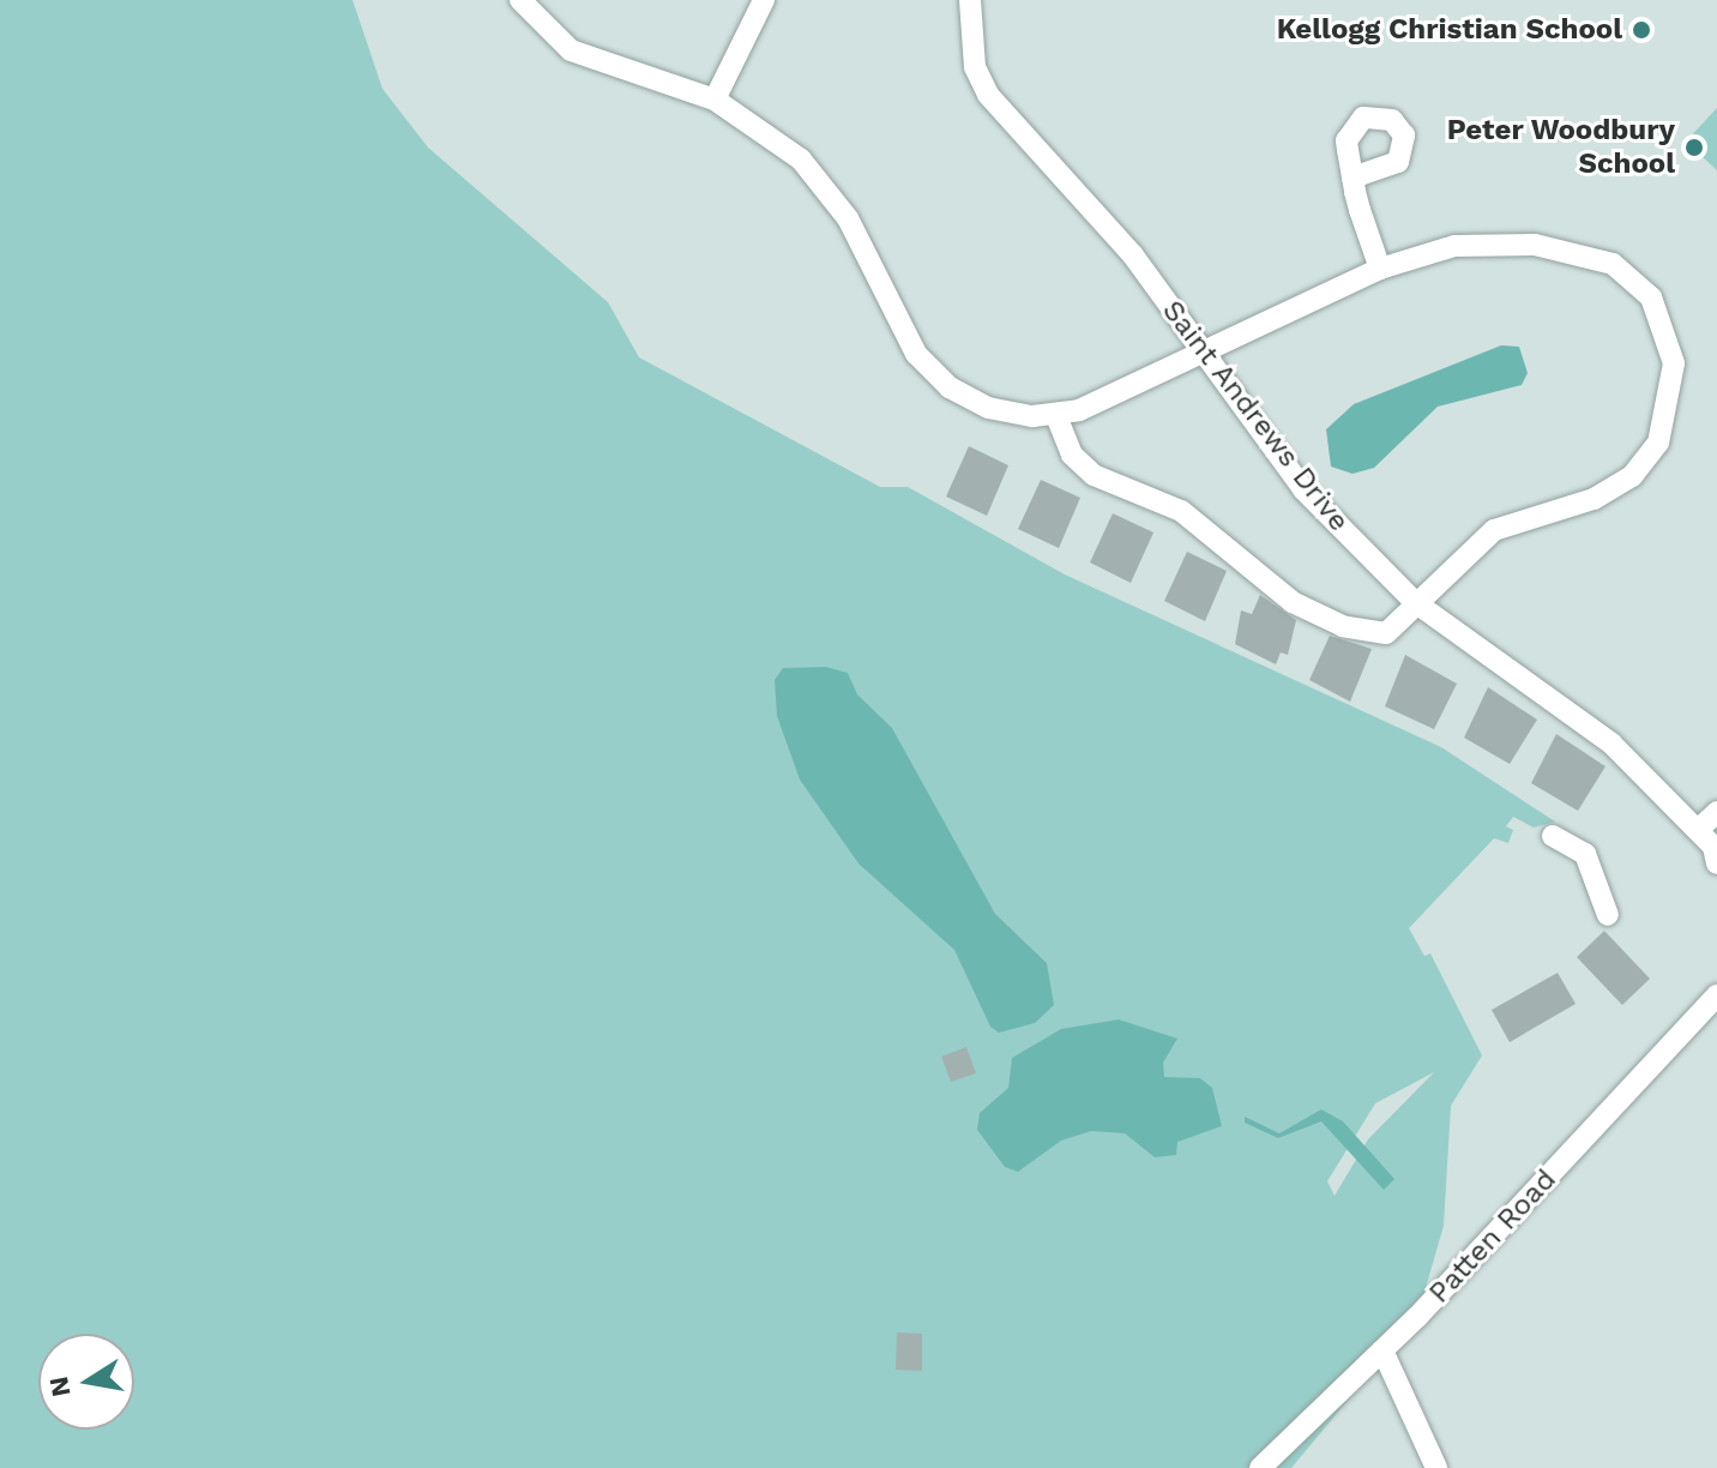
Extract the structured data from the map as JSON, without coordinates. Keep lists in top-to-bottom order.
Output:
{
  "streets": {
    "street": ["Saint Andrews Drive", "Patten Road"]
  },
  "places": ["Kellogg Christian School", "Peter Woodbury School"],
  "north": "left"
}
